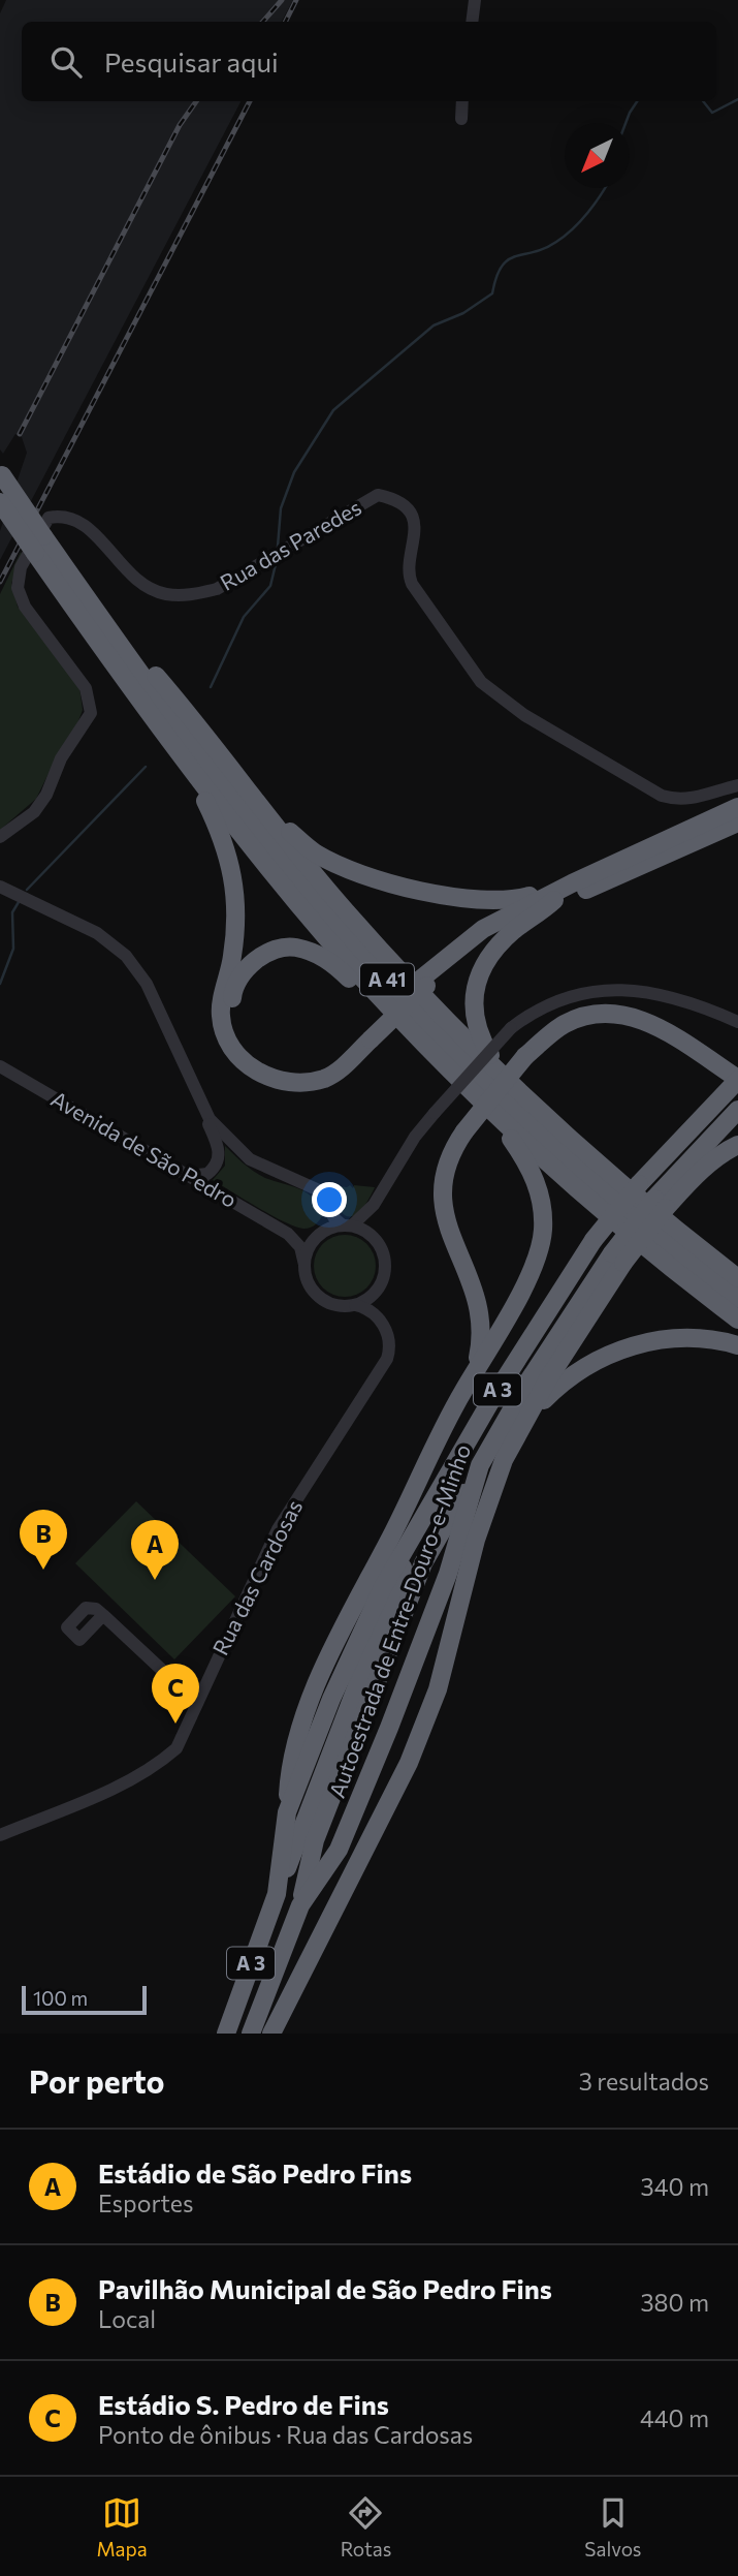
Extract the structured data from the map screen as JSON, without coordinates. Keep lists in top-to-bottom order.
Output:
{
  "streets": {
    "highway": ["A 41", "A 3", "Autoestrada de Entre-Douro-e-Minho"],
    "street": ["Rua das Paredes", "Avenida de São Pedro", "Rua das Cardosas"]
  },
  "crossings": [
    ["Avenida de São Pedro", "Rua das Cardosas"],
    ["A 3", "Autoestrada de Entre-Douro-e-Minho"]
  ],
  "scale_bar": "100 m",
  "north": "bottom left",
  "page": {
    "search": "Pesquisar aqui",
    "pins": ["B", "A", "C"],
    "scale": "100 m",
    "heading": ["Por perto", "3 resultados"],
    "list": [
      {
        "mark": "A",
        "name": "Estádio de São Pedro Fins",
        "note": "Esportes",
        "value": "340 m"
      },
      {
        "mark": "B",
        "name": "Pavilhão Municipal de São Pedro Fins",
        "note": "Local",
        "value": "380 m"
      },
      {
        "mark": "C",
        "name": "Estádio S. Pedro de Fins",
        "note": "Ponto de ônibus · Rua das Cardosas",
        "value": "440 m"
      }
    ],
    "nav": ["Mapa", "Rotas", "Salvos"]
  }
}
